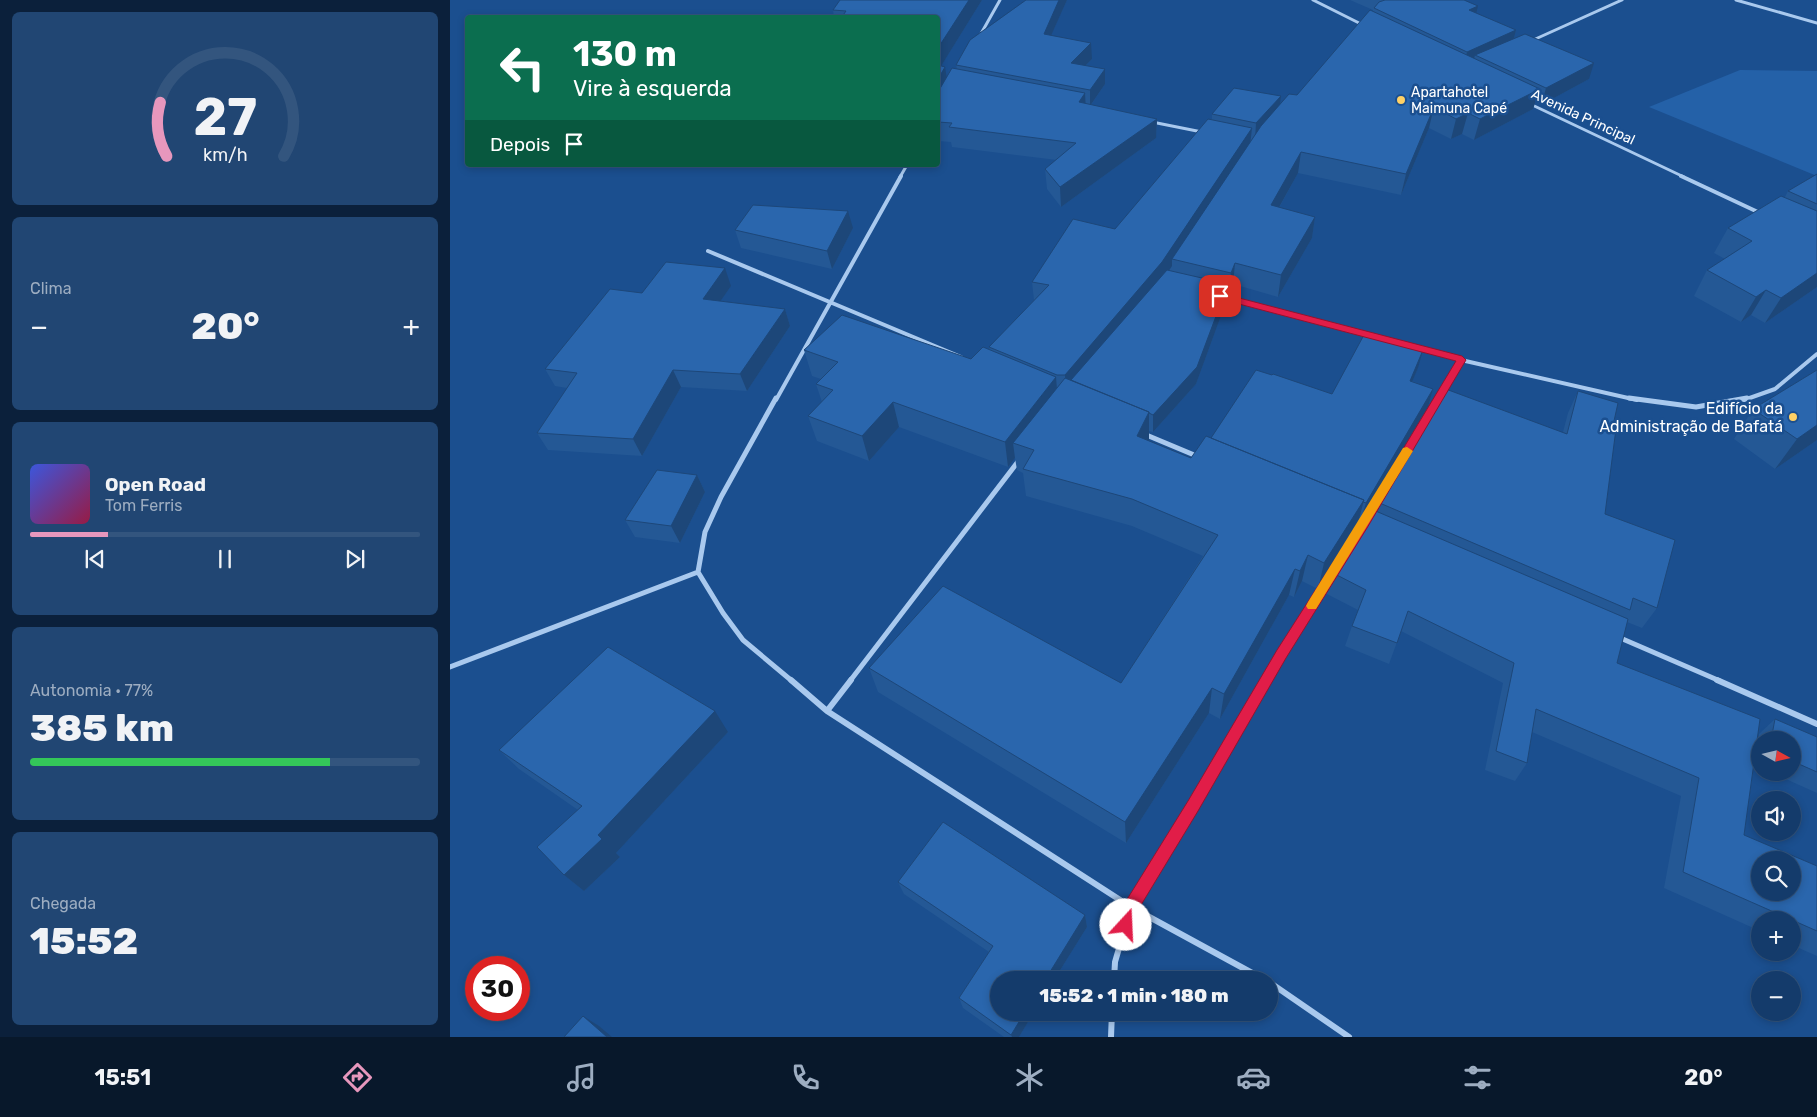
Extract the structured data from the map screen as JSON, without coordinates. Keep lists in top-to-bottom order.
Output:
{
  "streets": {
    "street": ["Avenida Principal"]
  },
  "places": ["Apartahotel Maimuna Capé", "Edifício da Administração de Bafatá"],
  "north": "right",
  "page": {
    "turn": ["130 m", "Vire à esquerda"],
    "then": "Depois",
    "tile": [
      "Clima",
      ["Autonomia · 77%", "385 km"],
      ["Chegada", "15:52"]
    ],
    "heat": ["−", "20°", "+"],
    "song": ["Open Road", "Tom Ferris"],
    "map_buttons": ["+", "−"],
    "limit": "30",
    "trip": "15:52 · 1 min · 180 m",
    "tabs": ["15:51", "20°"],
    "gauge": ["27", "km/h"]
  }
}
